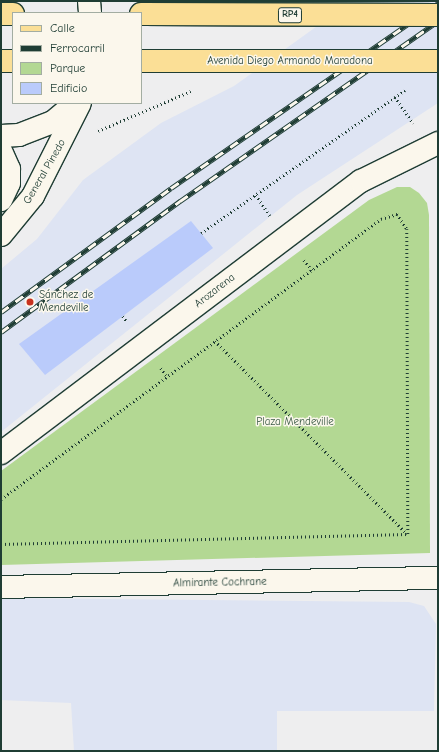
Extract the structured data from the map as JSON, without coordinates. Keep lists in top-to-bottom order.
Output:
{
  "streets": {
    "main road": ["RP4", "Avenida Diego Armando Maradona"],
    "street": ["General Pinedo", "Arozarena", "Almirante Cochrane"]
  },
  "parks": ["Plaza Mendeville"],
  "places": ["Sánchez de Mendeville"],
  "legend": [
    "Calle",
    "Ferrocarril",
    "Parque",
    "Edificio"
  ]
}
